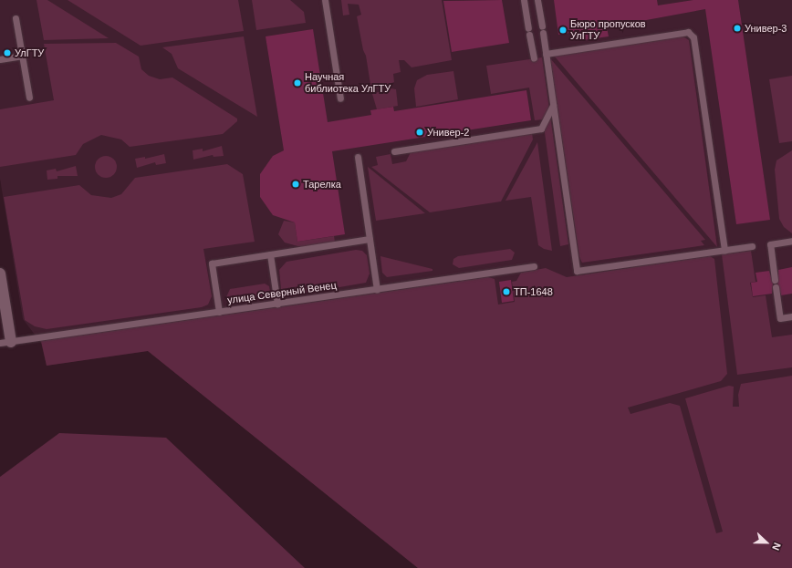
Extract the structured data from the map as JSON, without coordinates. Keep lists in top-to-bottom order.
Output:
{
  "streets": {
    "lane": ["улица Северный Венец"]
  },
  "places": [
    "Универ-3",
    "Бюро пропусков УлГТУ",
    "УлГТУ",
    "Научная библиотека УлГТУ",
    "Универ-2",
    "Тарелка",
    "ТП-1648"
  ],
  "north": "right"
}
